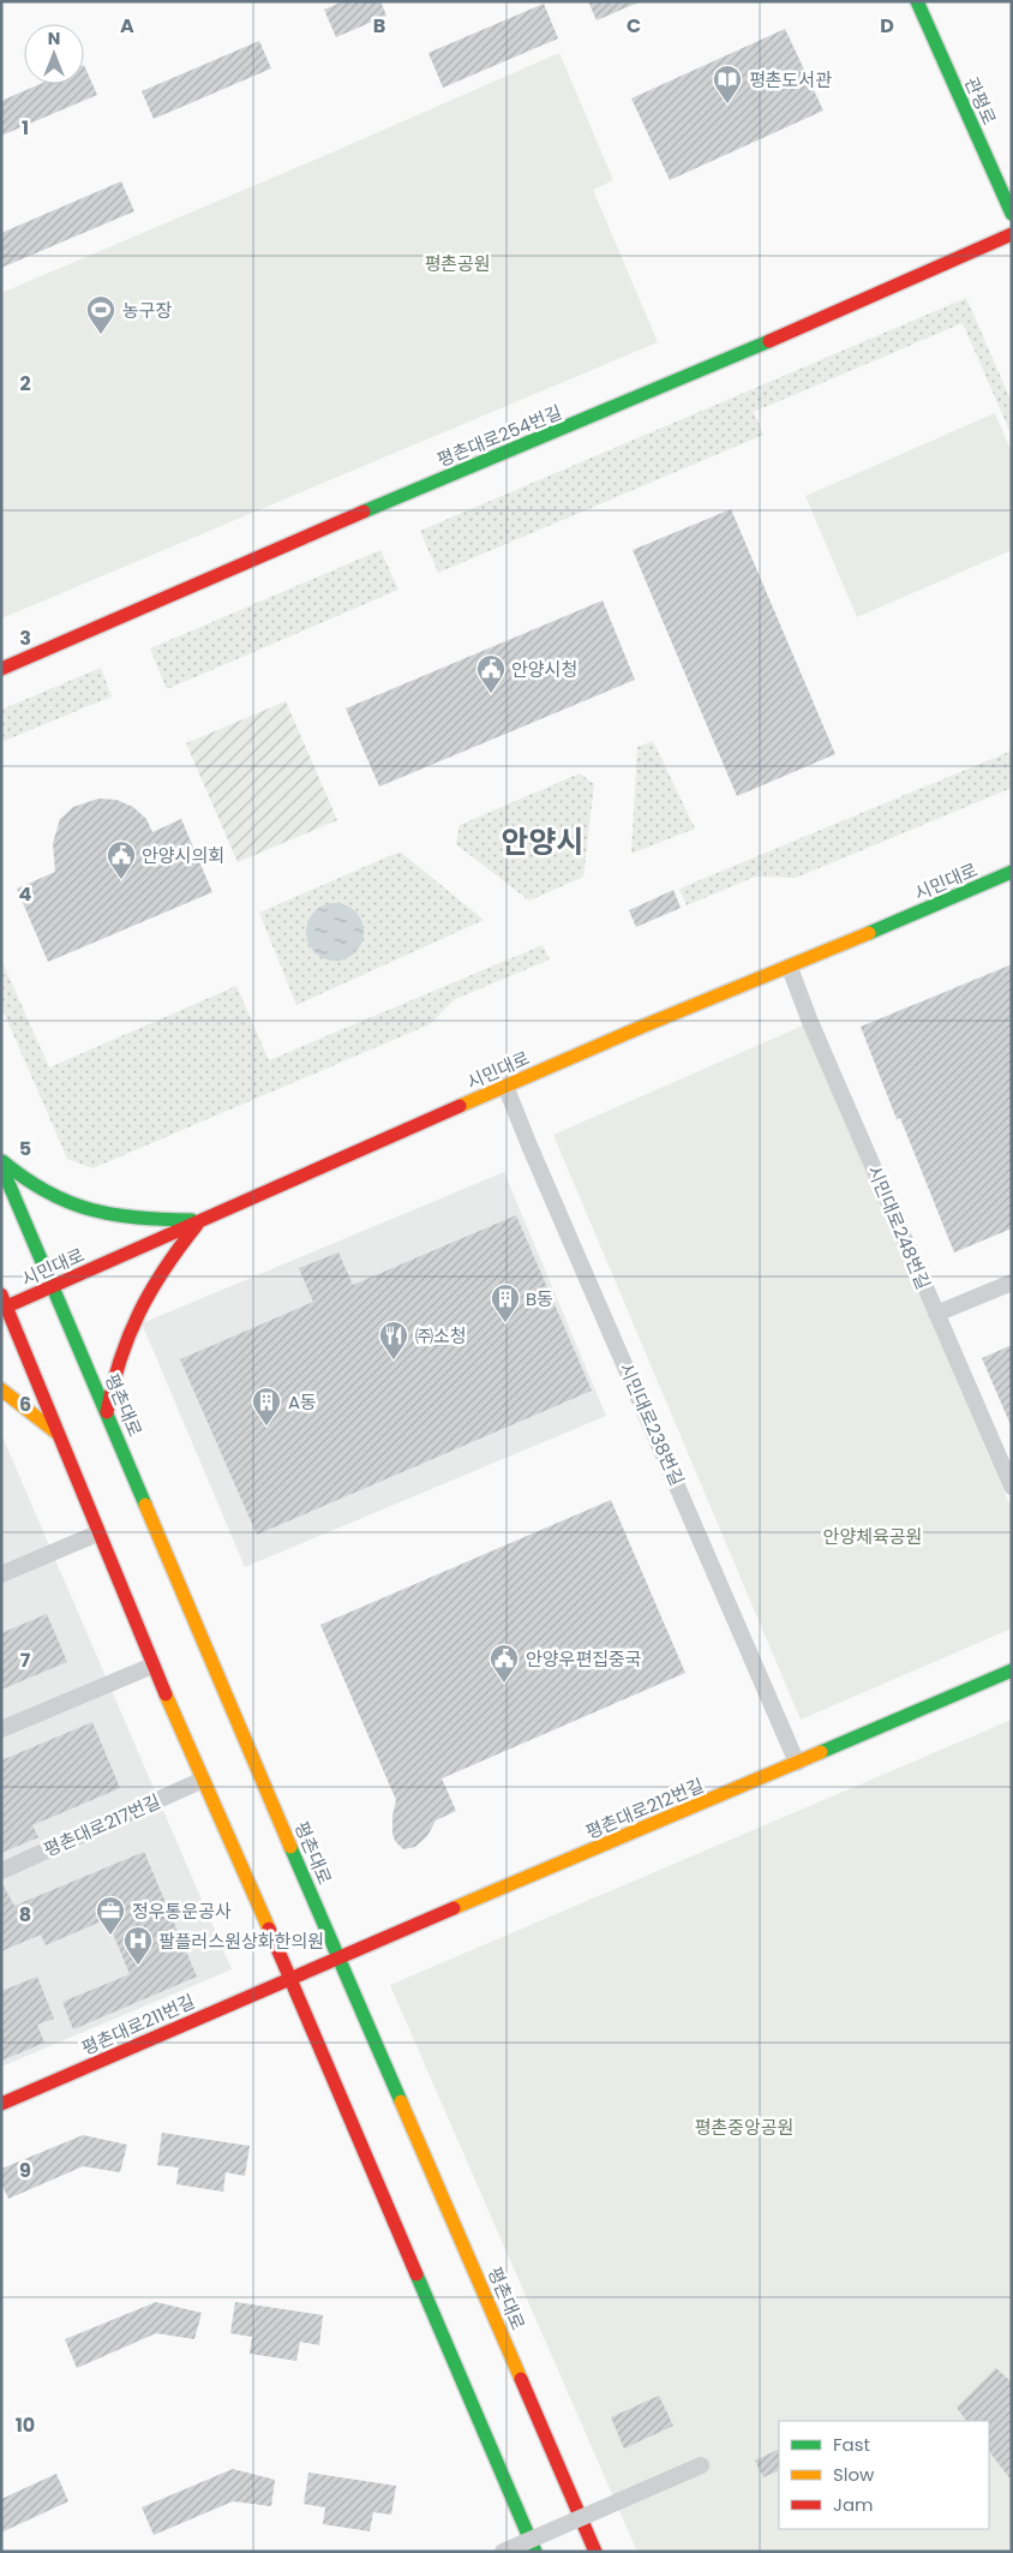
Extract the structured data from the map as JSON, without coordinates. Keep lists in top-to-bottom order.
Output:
{
  "streets": {
    "street": [
      "관평로",
      "평촌대로254번길",
      "시민대로",
      "시민대로248번길",
      "평촌대로",
      "시민대로238번길",
      "평촌대로212번길",
      "평촌대로217번길",
      "평촌대로211번길"
    ]
  },
  "crossings": [
    ["시민대로", "시민대로248번길"],
    ["시민대로", "평촌대로"],
    ["시민대로", "시민대로238번길"],
    ["평촌대로", "평촌대로212번길"],
    ["시민대로238번길", "평촌대로212번길"],
    ["평촌대로212번길", "평촌대로211번길"]
  ],
  "districts": ["안양시"],
  "parks": ["평촌공원", "안양체육공원", "평촌중앙공원"],
  "places": {
    "library": ["평촌도서관"],
    "sports": ["농구장"],
    "public building": ["안양시청", "안양시의회", "안양우편집중국"],
    "building": ["B동", "A동"],
    "restaurant": ["㈜소청"],
    "office": ["정우통운공사"],
    "hospital": ["팔플러스원상화한의원"]
  },
  "legend": ["Fast", "Slow", "Jam"],
  "north": "top",
  "grid": {
    "columns": [
      "A",
      "B",
      "C",
      "D"
    ],
    "rows": [
      "1",
      "2",
      "3",
      "4",
      "5",
      "6",
      "7",
      "8",
      "9",
      "10"
    ]
  }
}
